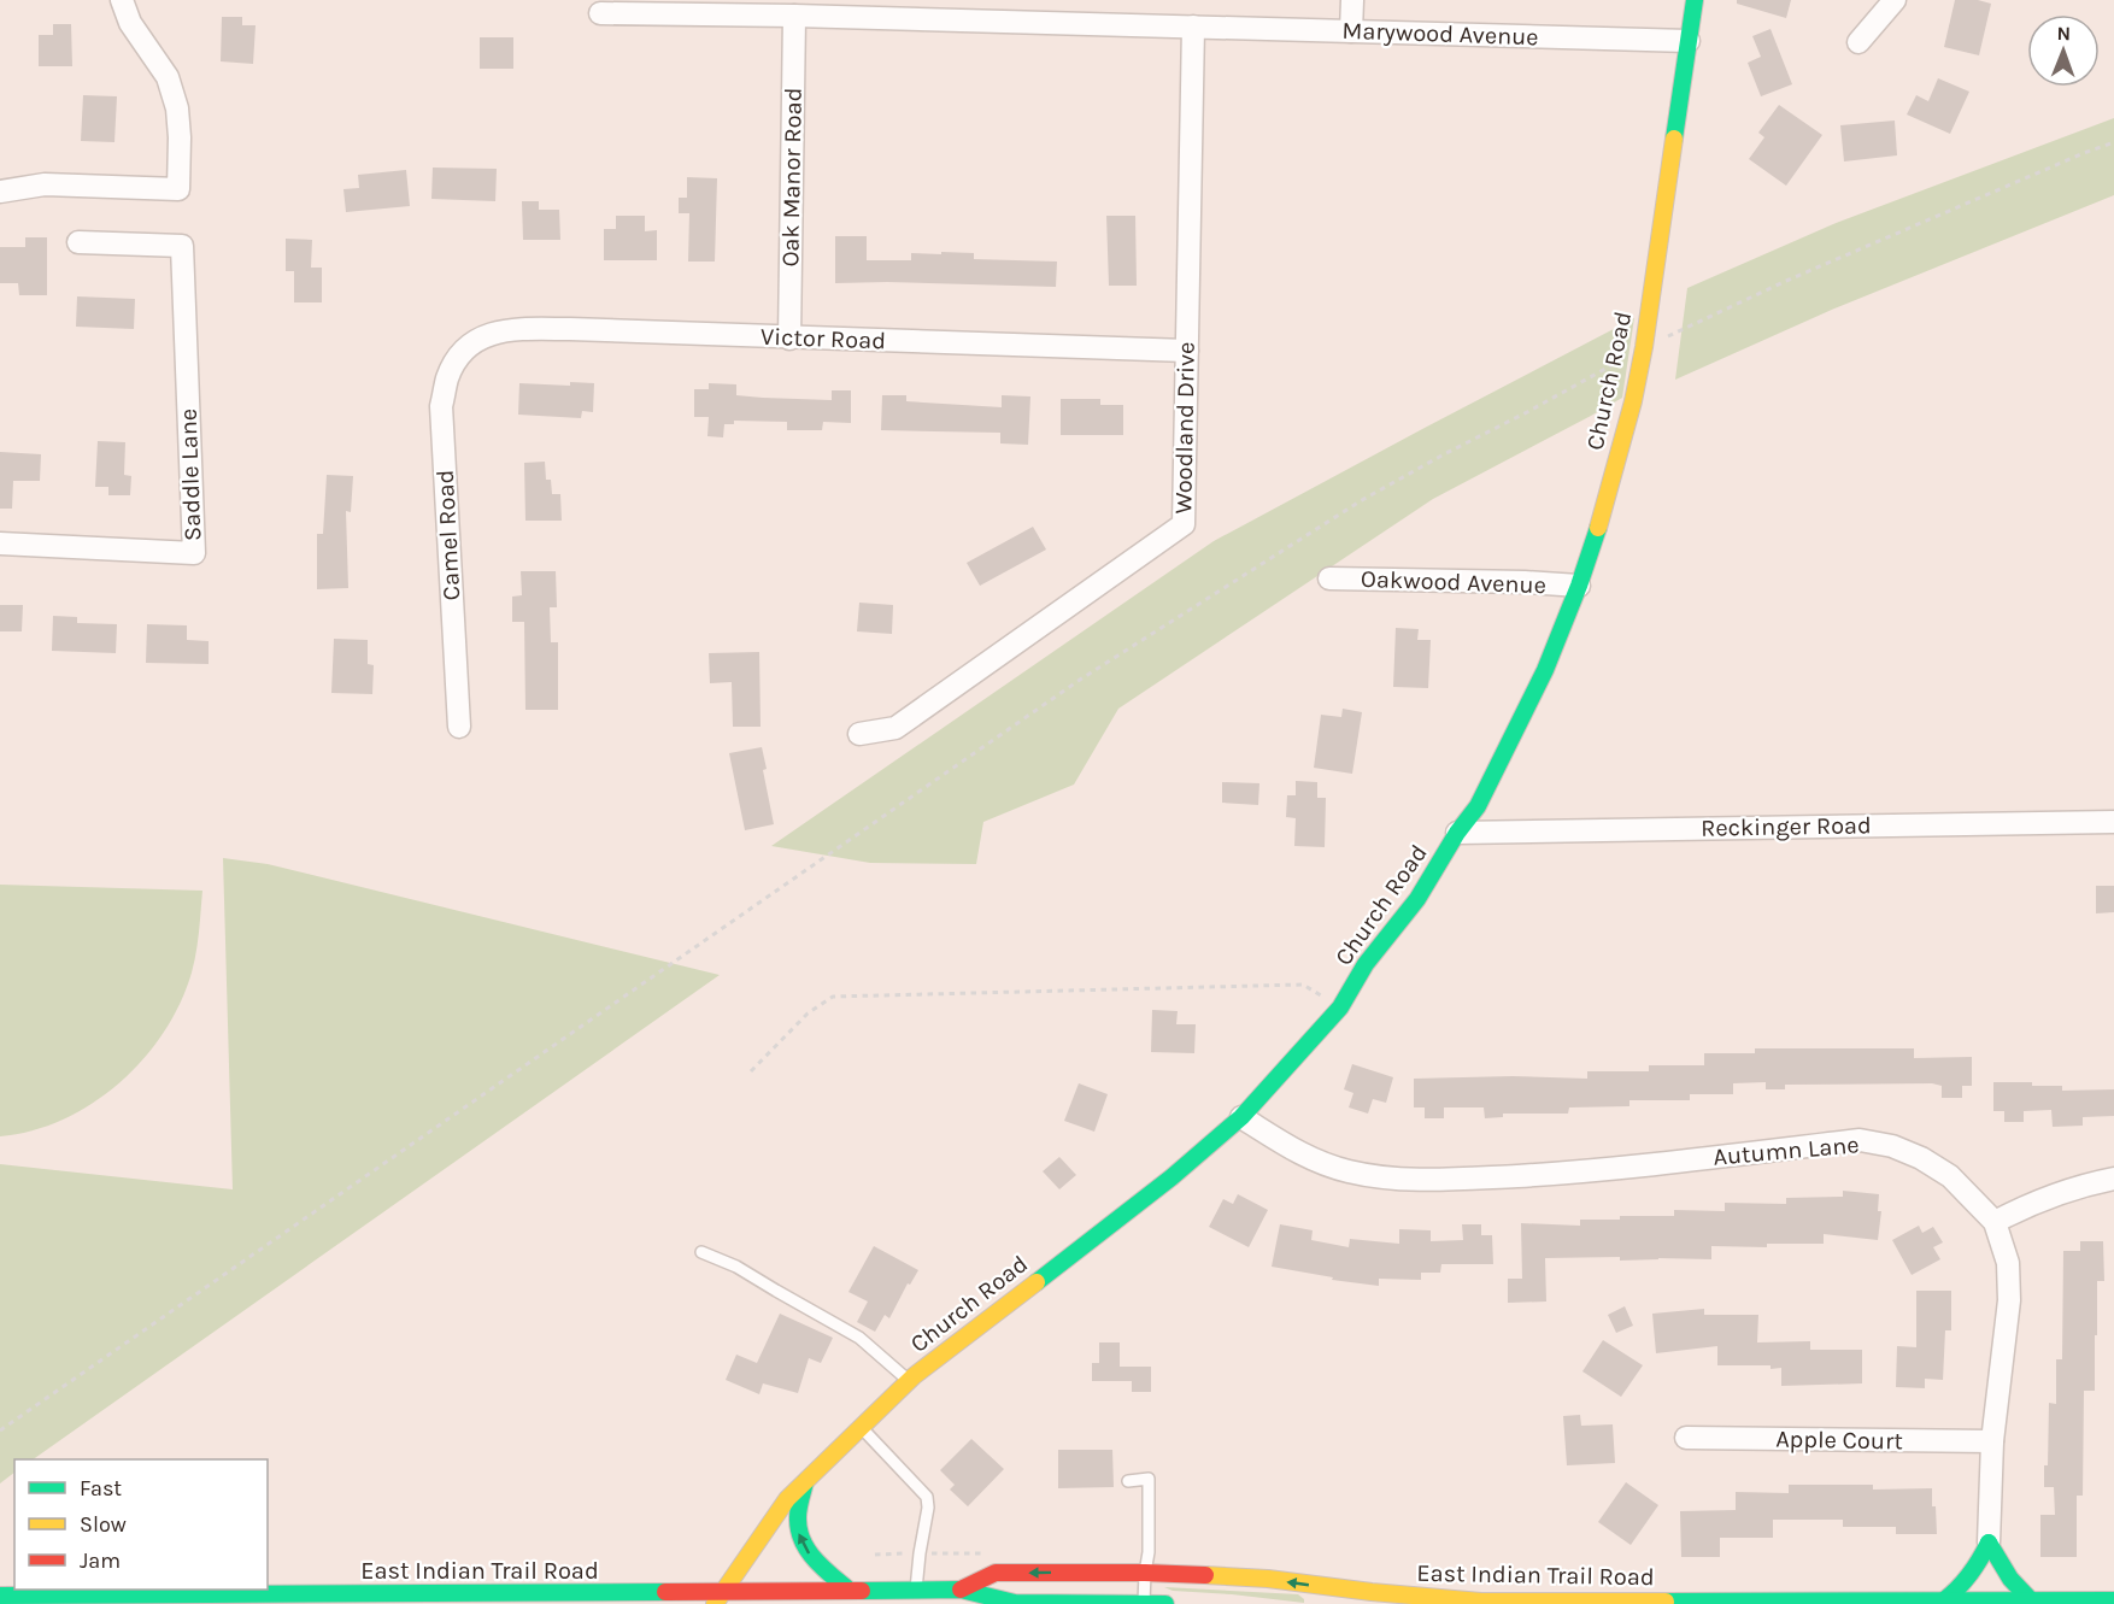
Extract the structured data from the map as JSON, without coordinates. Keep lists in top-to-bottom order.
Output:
{
  "streets": {
    "main road": ["Church Road", "East Indian Trail Road"],
    "street": [
      "Marywood Avenue",
      "Oak Manor Road",
      "Victor Road",
      "Woodland Drive",
      "Saddle Lane",
      "Camel Road",
      "Oakwood Avenue",
      "Reckinger Road",
      "Autumn Lane",
      "Apple Court"
    ]
  },
  "crossings": [
    ["Marywood Avenue", "Oak Manor Road"],
    ["Marywood Avenue", "Church Road"],
    ["Marywood Avenue", "Woodland Drive"],
    ["Oak Manor Road", "Victor Road"],
    ["Victor Road", "Woodland Drive"],
    ["Victor Road", "Camel Road"],
    ["Church Road", "Oakwood Avenue"],
    ["Church Road", "Reckinger Road"],
    ["Church Road", "Autumn Lane"],
    ["Church Road", "East Indian Trail Road"],
    ["Autumn Lane", "Apple Court"]
  ],
  "legend": ["Fast", "Slow", "Jam"],
  "north": "top"
}
